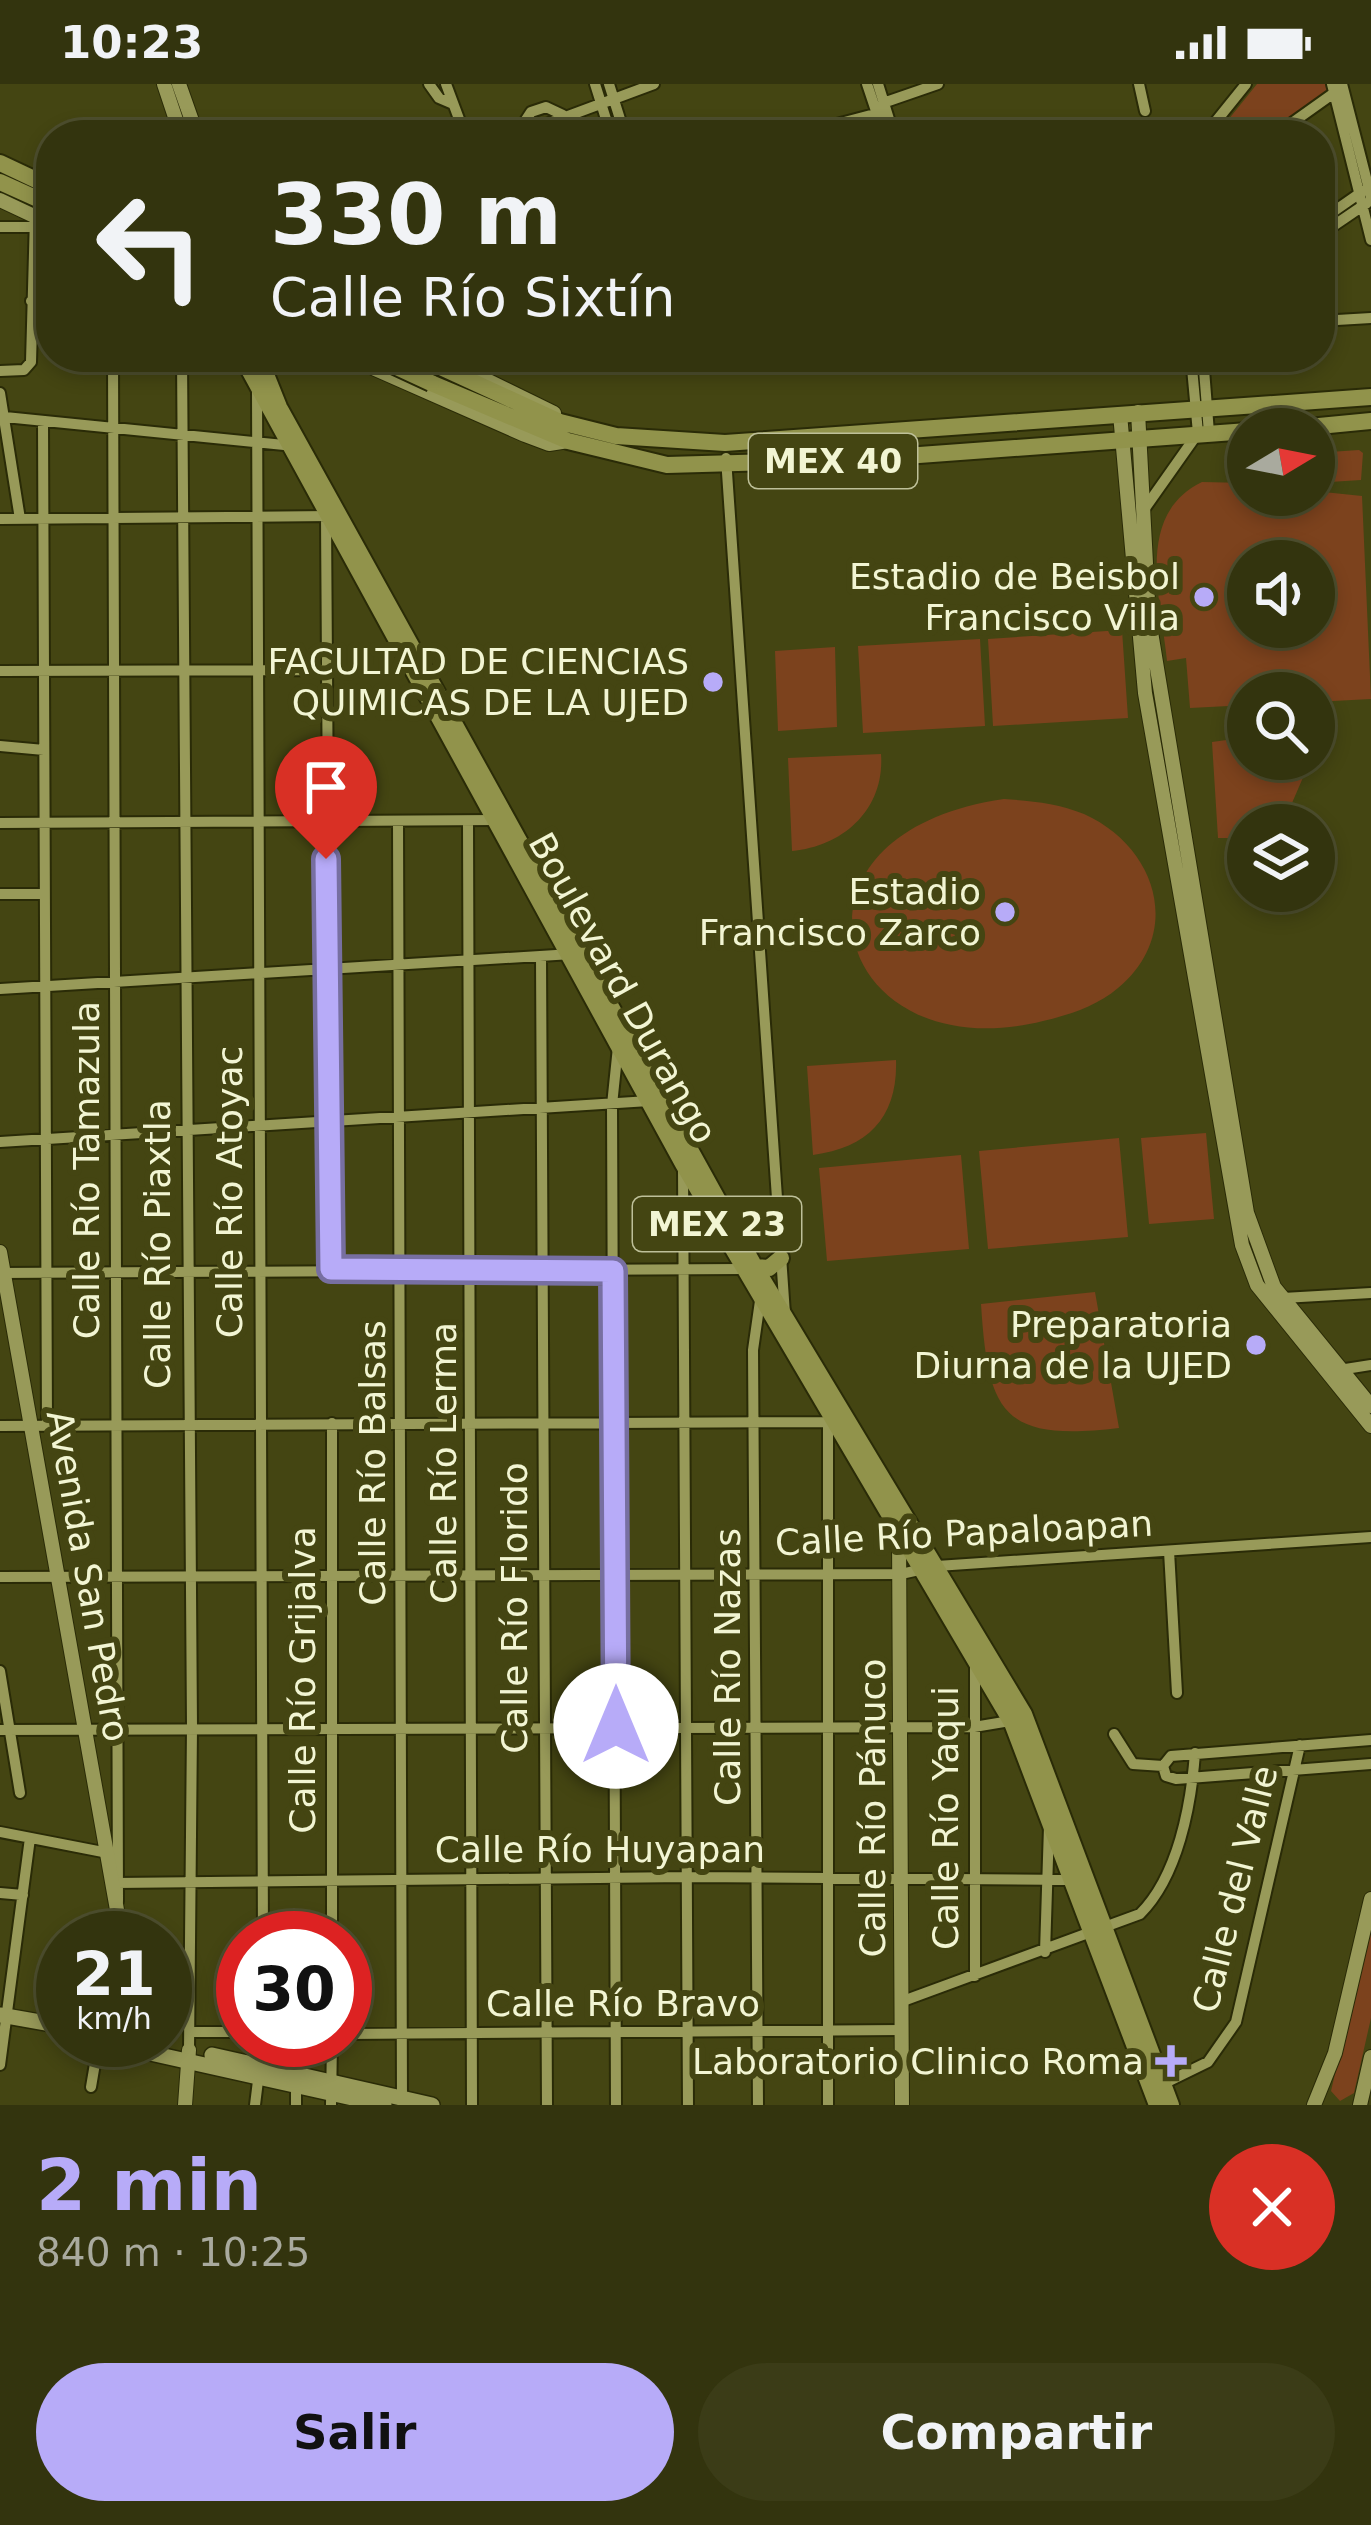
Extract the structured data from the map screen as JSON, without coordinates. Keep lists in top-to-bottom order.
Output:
{
  "streets": {
    "main road": ["MEX 40", "Boulevard Durango", "MEX 23"],
    "street": [
      "Calle Río Tamazula",
      "Calle Río Atoyac",
      "Calle Río Piaxtla",
      "Calle Río Balsas",
      "Calle Río Lerma",
      "Calle Río Papaloapan",
      "Avenida San Pedro",
      "Calle Río Florido",
      "Calle Río Nazas",
      "Calle Río Grijalva",
      "Calle Río Pánuco",
      "Calle Río Yaqui",
      "Calle Río Huyapan",
      "Calle del Valle",
      "Calle Río Bravo"
    ]
  },
  "crossings": [
    ["Boulevard Durango", "Calle Río Atoyac"],
    ["Boulevard Durango", "Calle Río Papaloapan"],
    ["Boulevard Durango", "Calle Río Nazas"],
    ["Boulevard Durango", "Calle Río Pánuco"],
    ["Boulevard Durango", "Calle Río Yaqui"],
    ["Boulevard Durango", "Calle Río Huyapan"],
    ["Boulevard Durango", "Calle del Valle"],
    ["Calle Río Tamazula", "Calle Río Papaloapan"],
    ["Calle Río Tamazula", "Avenida San Pedro"],
    ["Calle Río Tamazula", "Calle Río Huyapan"],
    ["Calle Río Atoyac", "Calle Río Papaloapan"],
    ["Calle Río Atoyac", "Calle Río Huyapan"],
    ["Calle Río Piaxtla", "Calle Río Papaloapan"],
    ["Calle Río Piaxtla", "Calle Río Huyapan"],
    ["Calle Río Balsas", "Calle Río Papaloapan"],
    ["Calle Río Balsas", "Calle Río Huyapan"],
    ["Calle Río Balsas", "Calle Río Bravo"],
    ["Calle Río Lerma", "Calle Río Papaloapan"],
    ["Calle Río Lerma", "Calle Río Huyapan"],
    ["Calle Río Lerma", "Calle Río Bravo"],
    ["Calle Río Papaloapan", "Avenida San Pedro"],
    ["Calle Río Papaloapan", "Calle Río Florido"],
    ["Calle Río Papaloapan", "Calle Río Nazas"],
    ["Calle Río Papaloapan", "Calle Río Grijalva"],
    ["Calle Río Papaloapan", "Calle Río Pánuco"],
    ["Avenida San Pedro", "Calle Río Huyapan"],
    ["Calle Río Florido", "Calle Río Huyapan"],
    ["Calle Río Florido", "Calle Río Bravo"],
    ["Calle Río Nazas", "Calle Río Huyapan"],
    ["Calle Río Nazas", "Calle Río Bravo"],
    ["Calle Río Grijalva", "Calle Río Huyapan"],
    ["Calle Río Pánuco", "Calle Río Huyapan"],
    ["Calle Río Pánuco", "Calle Río Bravo"],
    ["Calle Río Yaqui", "Calle Río Huyapan"]
  ],
  "places": {
    "other": [
      "Estadio de Beisbol Francisco Villa",
      "FACULTAD DE CIENCIAS QUIMICAS DE LA UJED",
      "Estadio Francisco Zarco",
      "Preparatoria Diurna de la UJED"
    ],
    "health": ["Laboratorio Clinico Roma"]
  },
  "north": "right",
  "page": {
    "status": "10:23",
    "turn": ["330 m", "Calle Río Sixtín"],
    "speed": "21 km/h",
    "limit": "30",
    "heading": ["2 min", "840 m · 10:25"],
    "buttons": ["Salir", "Compartir"]
  }
}
